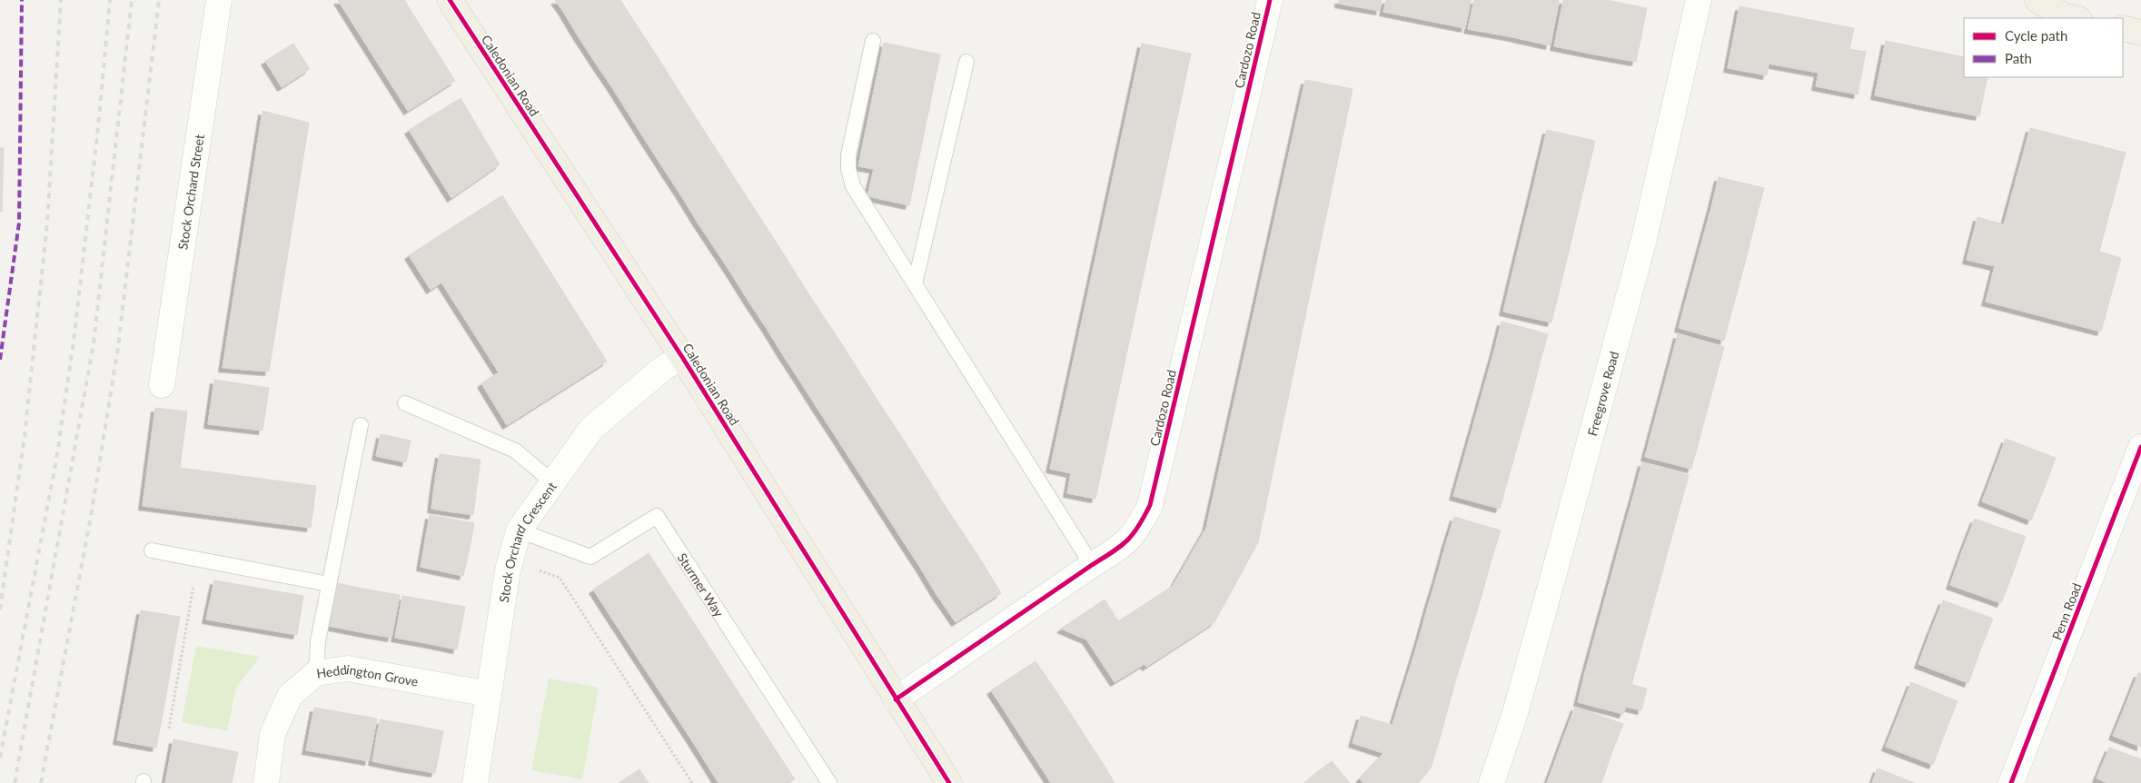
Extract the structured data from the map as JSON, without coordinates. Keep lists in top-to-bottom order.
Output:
{
  "streets": {
    "main road": ["Caledonian Road"],
    "street": [
      "Cardozo Road",
      "Stock Orchard Street",
      "Freegrove Road",
      "Stock Orchard Crescent",
      "Penn Road",
      "Heddington Grove"
    ],
    "lane": ["Sturmer Way"]
  },
  "crossings": [
    ["Cardozo Road", "Caledonian Road"],
    ["Caledonian Road", "Stock Orchard Crescent"],
    ["Stock Orchard Crescent", "Sturmer Way"],
    ["Stock Orchard Crescent", "Heddington Grove"]
  ],
  "legend": ["Cycle path", "Path"]
}
